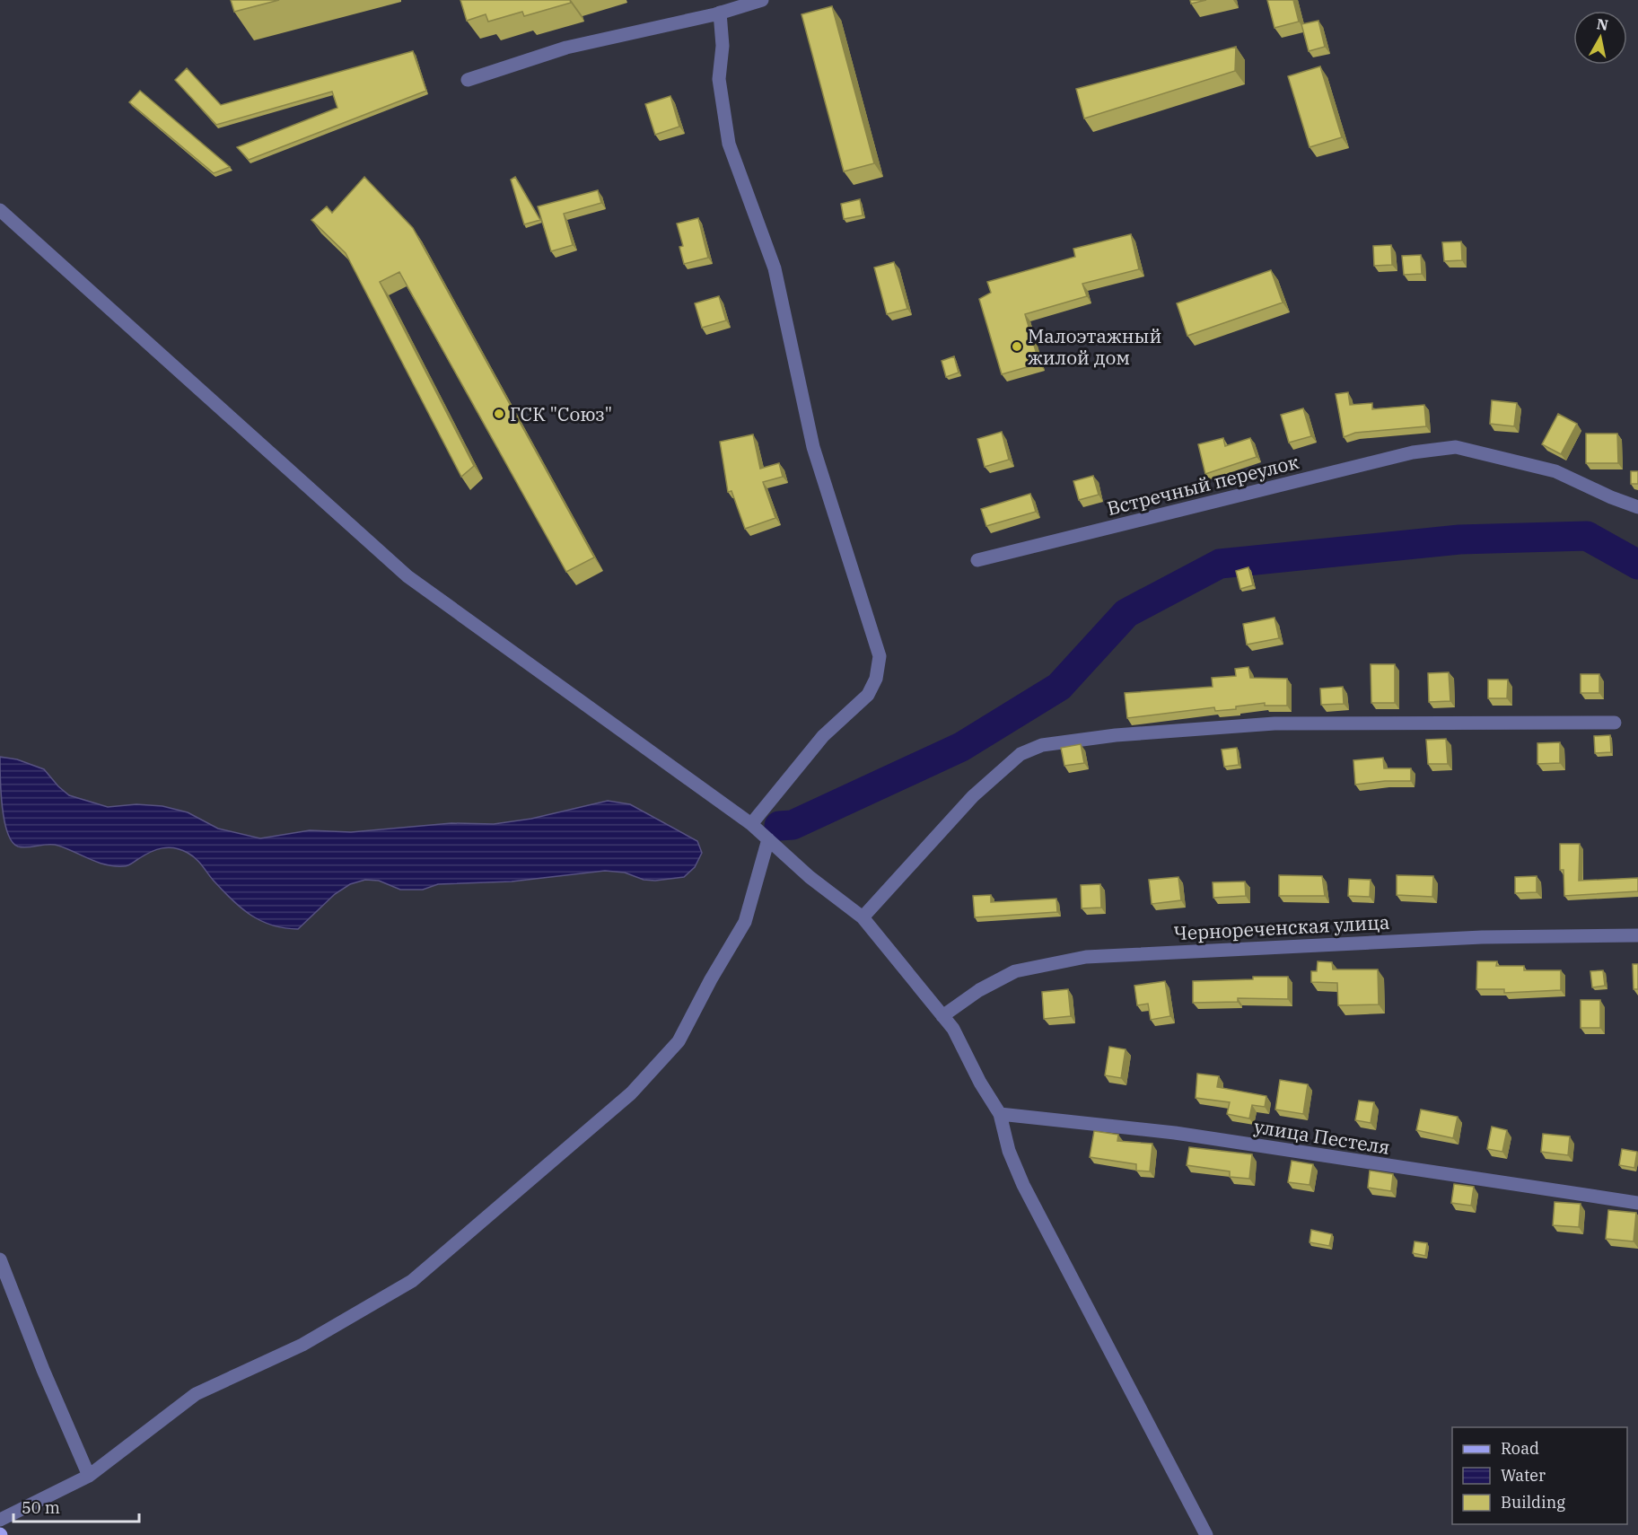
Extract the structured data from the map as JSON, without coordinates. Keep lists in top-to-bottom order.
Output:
{
  "streets": {
    "street": ["Встречный переулок", "Чернореченская улица", "улица Пестеля"]
  },
  "places": ["Малоэтажный жилой дом", "ГСК \"Союз\""],
  "legend": ["Road", "Water", "Building"],
  "scale_bar": "50 m",
  "north": "top"
}
